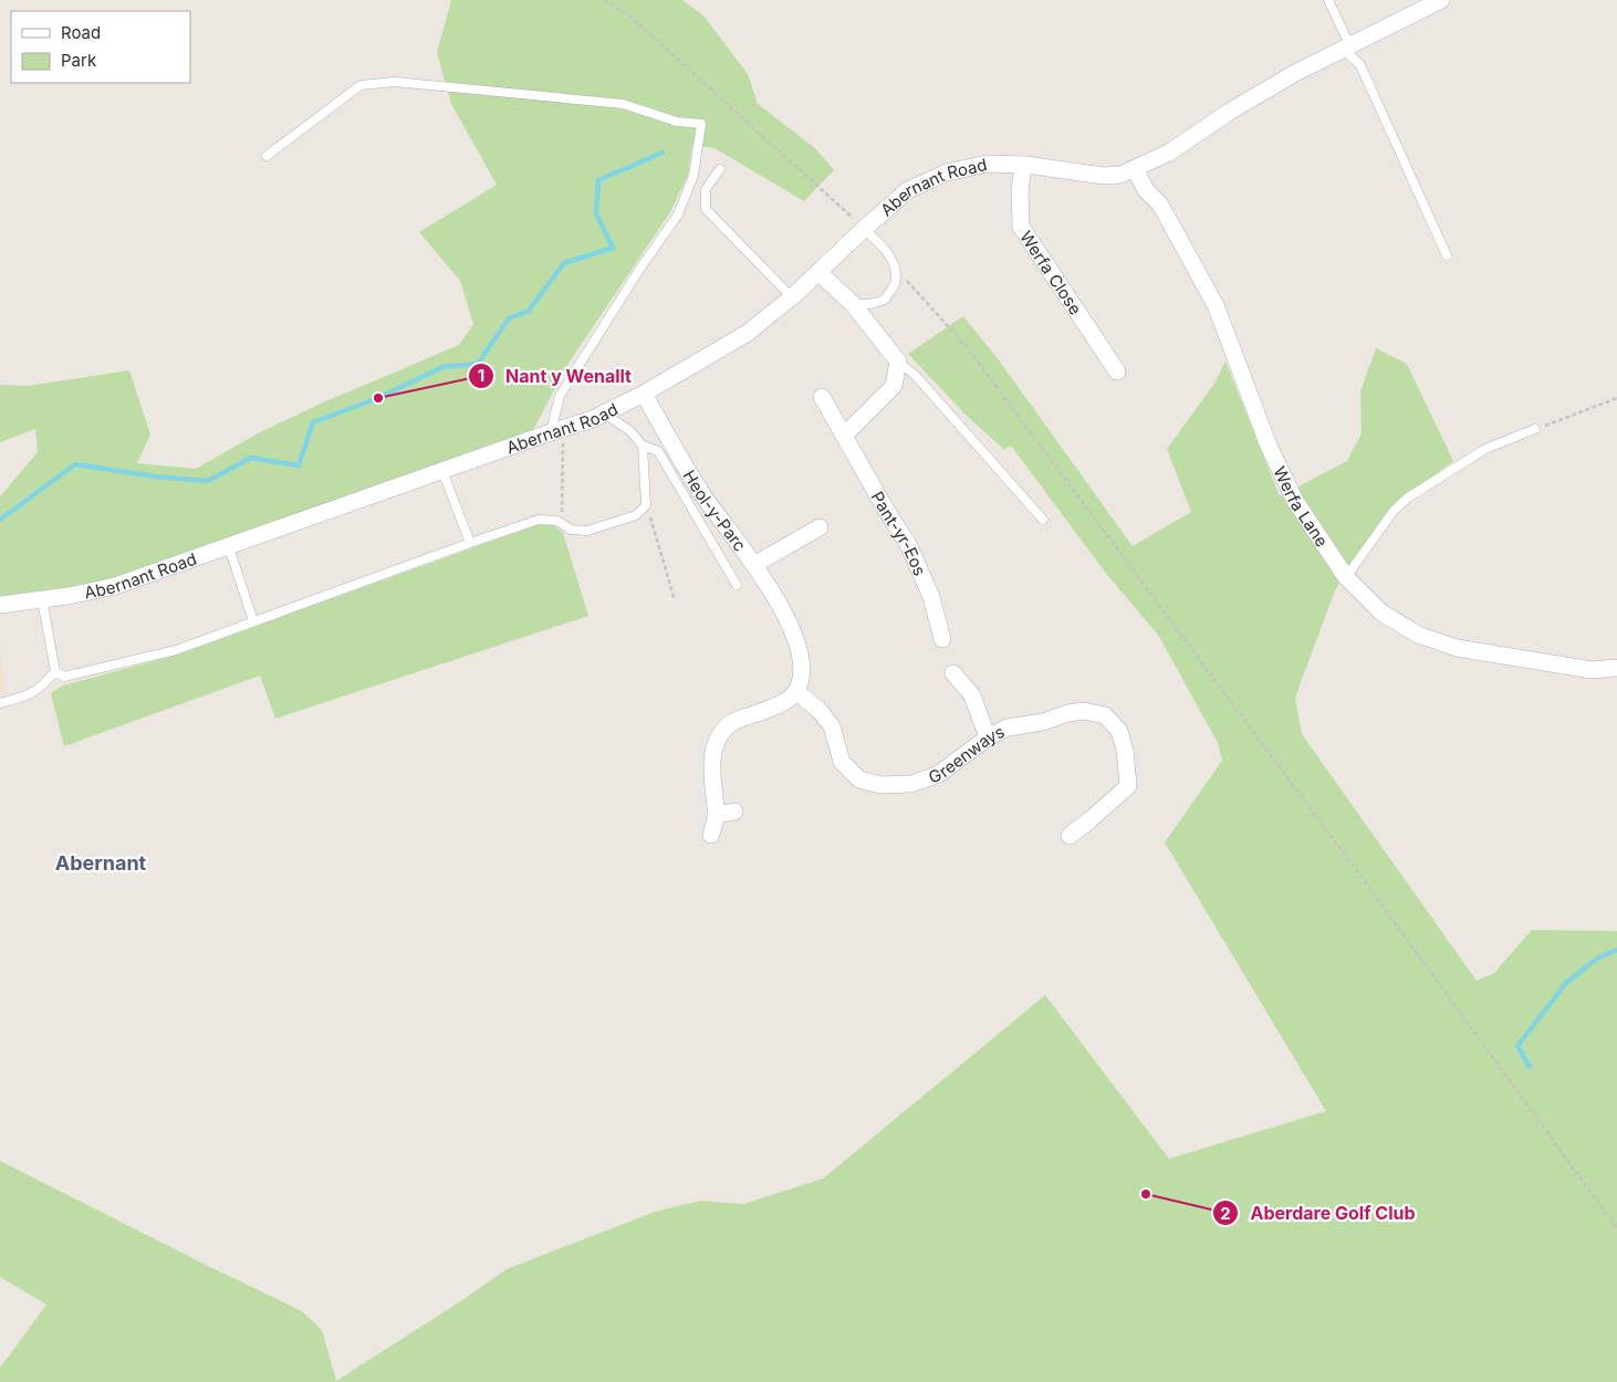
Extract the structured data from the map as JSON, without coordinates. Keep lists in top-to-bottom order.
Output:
{
  "streets": {
    "street": [
      "Abernant Road",
      "Werfa Close",
      "Werfa Lane",
      "Heol-y-Parc",
      "Pant-yr-Eos",
      "Greenways"
    ]
  },
  "crossings": [
    ["Abernant Road", "Werfa Close"],
    ["Abernant Road", "Werfa Lane"],
    ["Abernant Road", "Heol-y-Parc"],
    ["Heol-y-Parc", "Greenways"]
  ],
  "districts": ["Abernant"],
  "places": ["Nant y Wenallt", "Aberdare Golf Club"],
  "legend": ["Road", "Park"]
}
